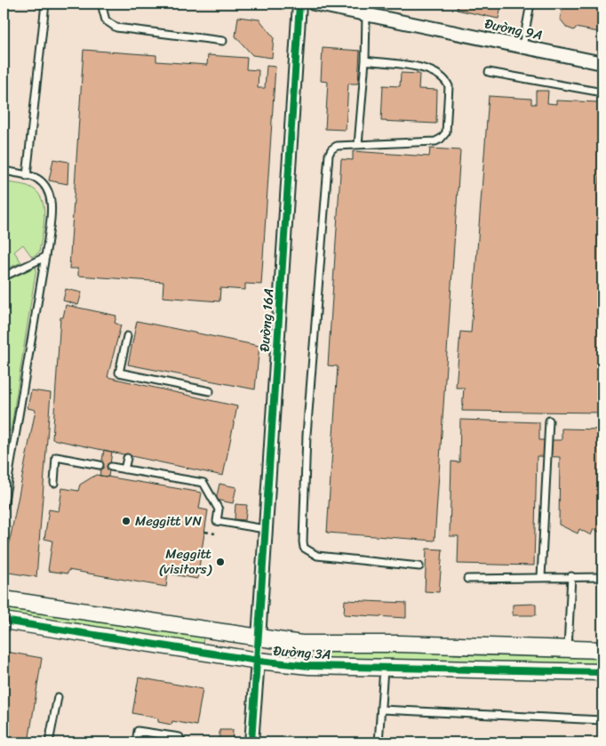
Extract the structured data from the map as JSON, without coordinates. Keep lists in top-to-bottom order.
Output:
{
  "streets": {
    "street": ["Đường 9A", "Đường 16A", "Đường 3A"]
  },
  "crossings": [
    ["Đường 16A", "Đường 3A"]
  ],
  "places": ["Meggitt VN", "Meggitt (visitors)"]
}
